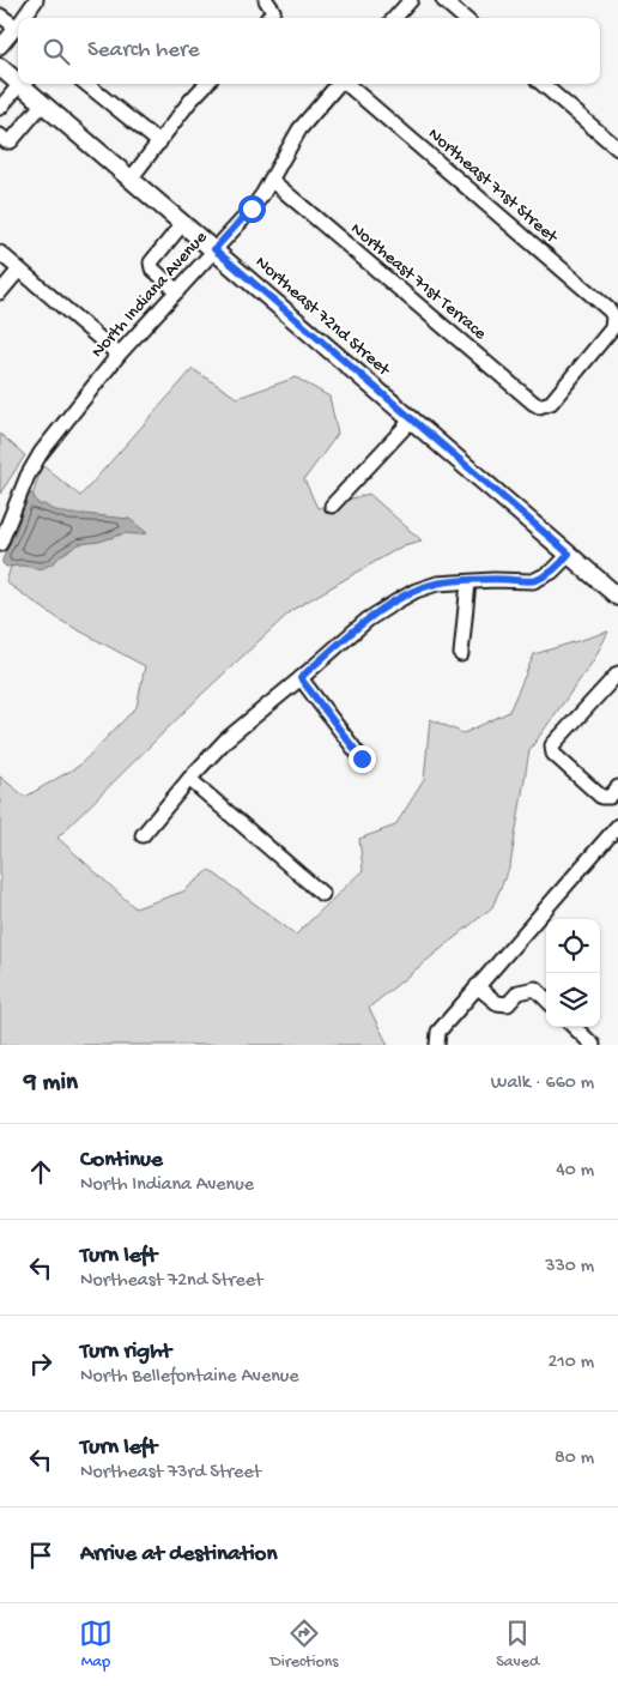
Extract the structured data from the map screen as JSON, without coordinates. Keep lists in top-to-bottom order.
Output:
{
  "streets": {
    "main road": ["Northeast 72nd Street"],
    "street": ["Northeast 71st Street", "Northeast 71st Terrace", "North Indiana Avenue"]
  },
  "crossings": [
    ["Northeast 71st Street", "Northeast 71st Terrace"],
    ["Northeast 71st Terrace", "North Indiana Avenue"],
    ["North Indiana Avenue", "Northeast 72nd Street"]
  ],
  "page": {
    "search": "Search here",
    "heading": ["9 min", "Walk · 660 m"],
    "list": [
      ["Continue", "North Indiana Avenue", "40 m"],
      ["Turn left", "Northeast 72nd Street", "330 m"],
      ["Turn right", "North Bellefontaine Avenue", "210 m"],
      ["Turn left", "Northeast 73rd Street", "80 m"],
      "Arrive at destination"
    ],
    "nav": ["Map", "Directions", "Saved"]
  }
}
